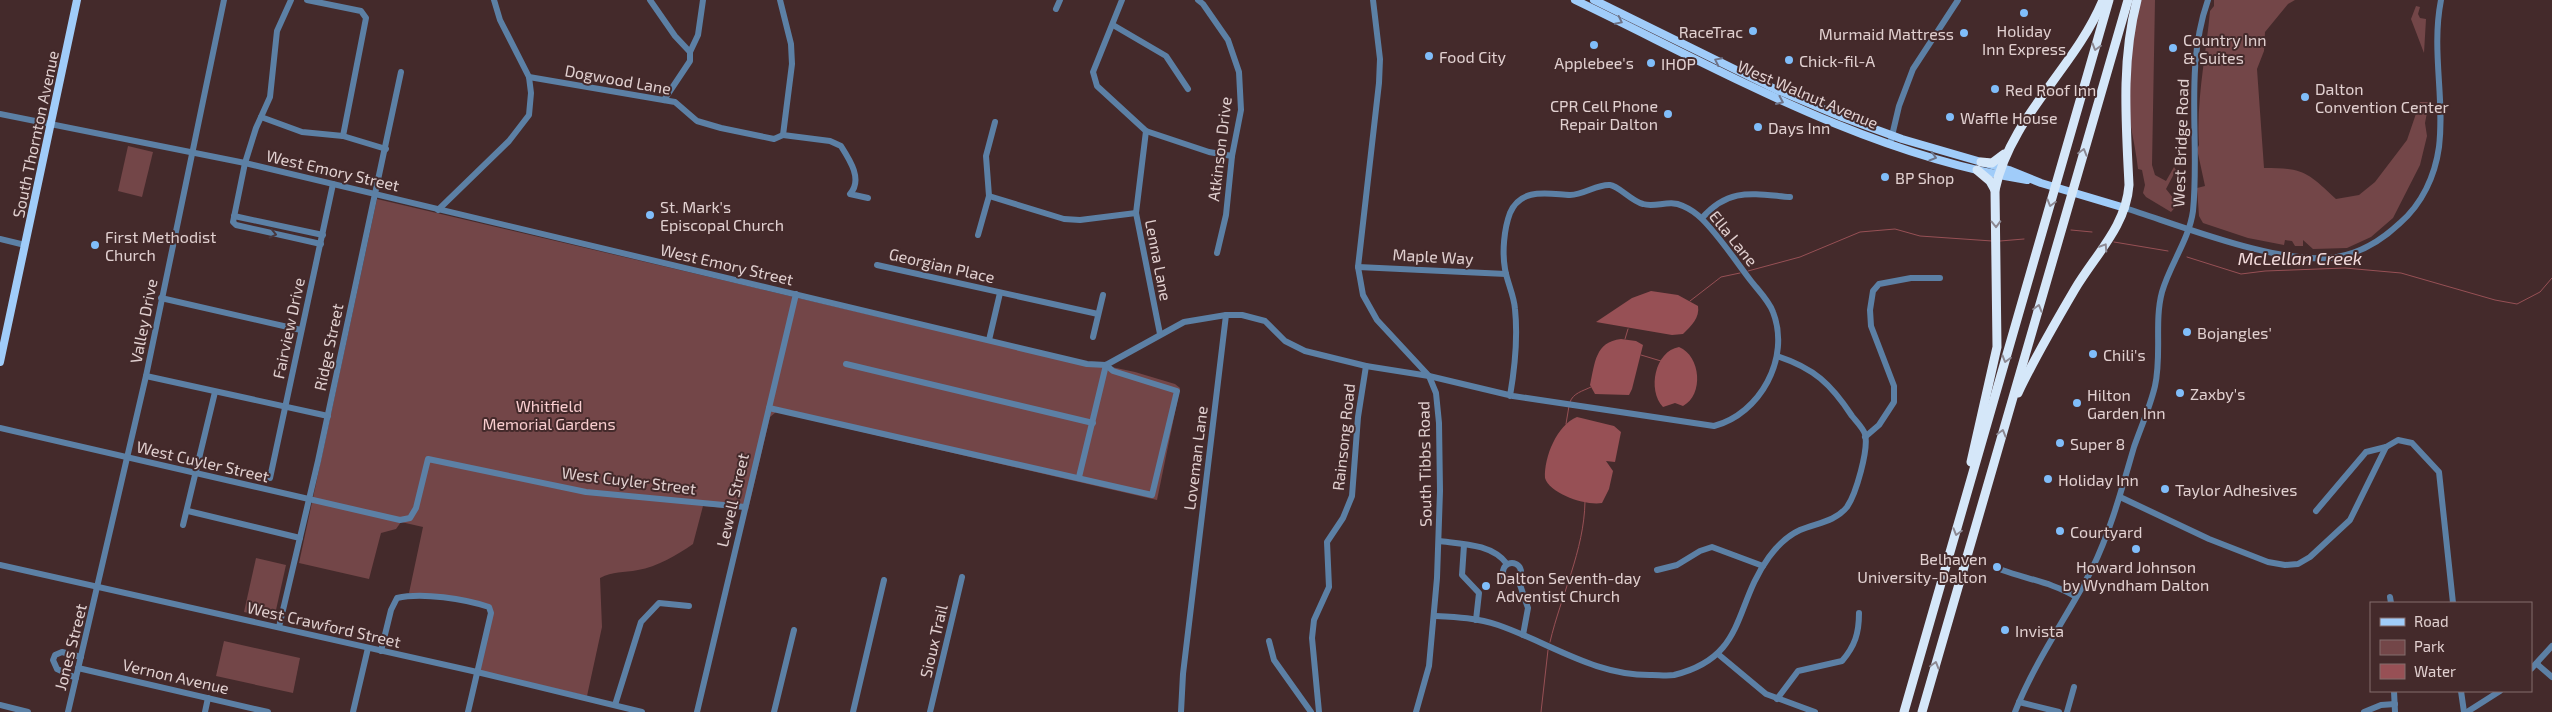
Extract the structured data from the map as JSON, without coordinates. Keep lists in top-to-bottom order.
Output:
{
  "streets": {
    "main road": ["West Walnut Avenue", "South Thornton Avenue"],
    "street": [
      "Dogwood Lane",
      "West Bridge Road",
      "Atkinson Drive",
      "West Emory Street",
      "Ella Lane",
      "Maple Way",
      "Lenna Lane",
      "Georgian Place",
      "Valley Drive",
      "Fairview Drive",
      "Ridge Street",
      "Rainsong Road",
      "Loveman Lane",
      "West Cuyler Street",
      "South Tibbs Road",
      "Lewell Street",
      "West Crawford Street",
      "Sioux Trail",
      "Jones Street",
      "Vernon Avenue"
    ]
  },
  "crossings": [
    ["South Thornton Avenue", "West Emory Street"],
    ["West Emory Street", "Georgian Place"],
    ["West Emory Street", "Valley Drive"],
    ["West Emory Street", "Fairview Drive"],
    ["West Emory Street", "Ridge Street"],
    ["West Emory Street", "Lewell Street"],
    ["Ella Lane", "Maple Way"],
    ["Ella Lane", "South Tibbs Road"],
    ["Maple Way", "South Tibbs Road"],
    ["Valley Drive", "West Cuyler Street"],
    ["Valley Drive", "West Crawford Street"],
    ["Valley Drive", "Jones Street"],
    ["Ridge Street", "West Cuyler Street"],
    ["Ridge Street", "West Crawford Street"],
    ["West Cuyler Street", "Lewell Street"],
    ["West Crawford Street", "Jones Street"],
    ["Jones Street", "Vernon Avenue"]
  ],
  "water": ["McLellan Creek"],
  "parks": ["Whitfield Memorial Gardens"],
  "places": [
    "Holiday Inn Express",
    "RaceTrac",
    "Murmaid Mattress",
    "Applebee's",
    "Country Inn & Suites",
    "Food City",
    "Chick-fil-A",
    "IHOP",
    "Red Roof Inn",
    "Dalton Convention Center",
    "CPR Cell Phone Repair Dalton",
    "Waffle House",
    "Days Inn",
    "BP Shop",
    "St. Mark's Episcopal Church",
    "First Methodist Church",
    "Bojangles'",
    "Chili's",
    "Zaxby's",
    "Hilton Garden Inn",
    "Super 8",
    "Holiday Inn",
    "Taylor Adhesives",
    "Courtyard",
    "Howard Johnson by Wyndham Dalton",
    "Belhaven University-Dalton",
    "Dalton Seventh-day Adventist Church",
    "Invista"
  ],
  "legend": ["Road", "Park", "Water"]
}
